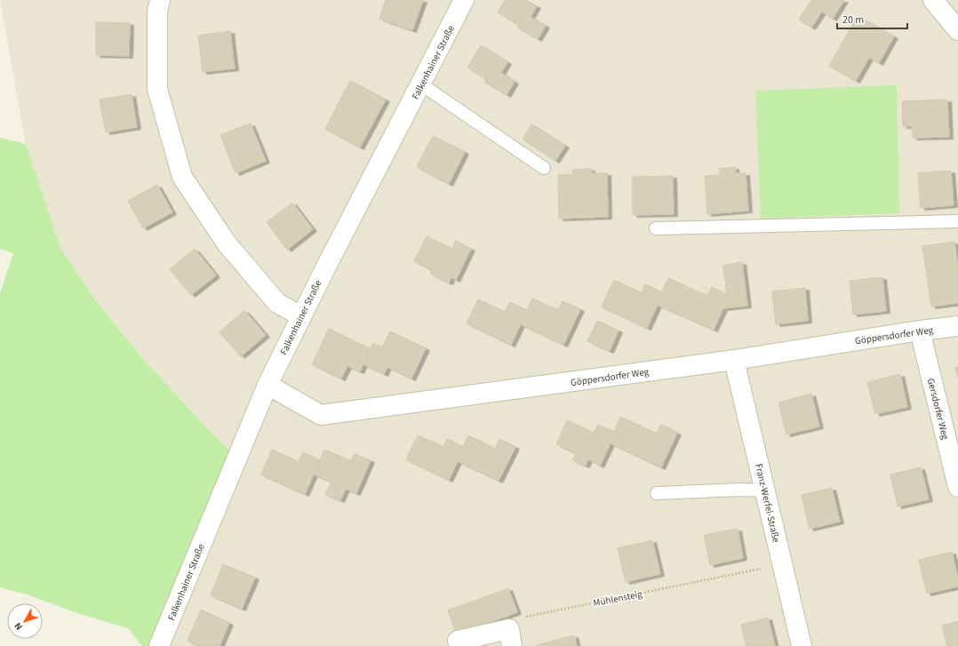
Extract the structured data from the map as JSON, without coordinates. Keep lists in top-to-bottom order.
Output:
{
  "streets": {
    "street": [
      "Falkenhainer Straße",
      "Göppersdorfer Weg",
      "Gersdorfer Weg",
      "Franz-Werfel-Straße"
    ],
    "path": ["Mühlensteig"]
  },
  "crossings": [
    ["Falkenhainer Straße", "Göppersdorfer Weg"],
    ["Göppersdorfer Weg", "Gersdorfer Weg"],
    ["Göppersdorfer Weg", "Franz-Werfel-Straße"],
    ["Franz-Werfel-Straße", "Mühlensteig"]
  ],
  "scale_bar": "20 m",
  "north": "bottom left"
}
